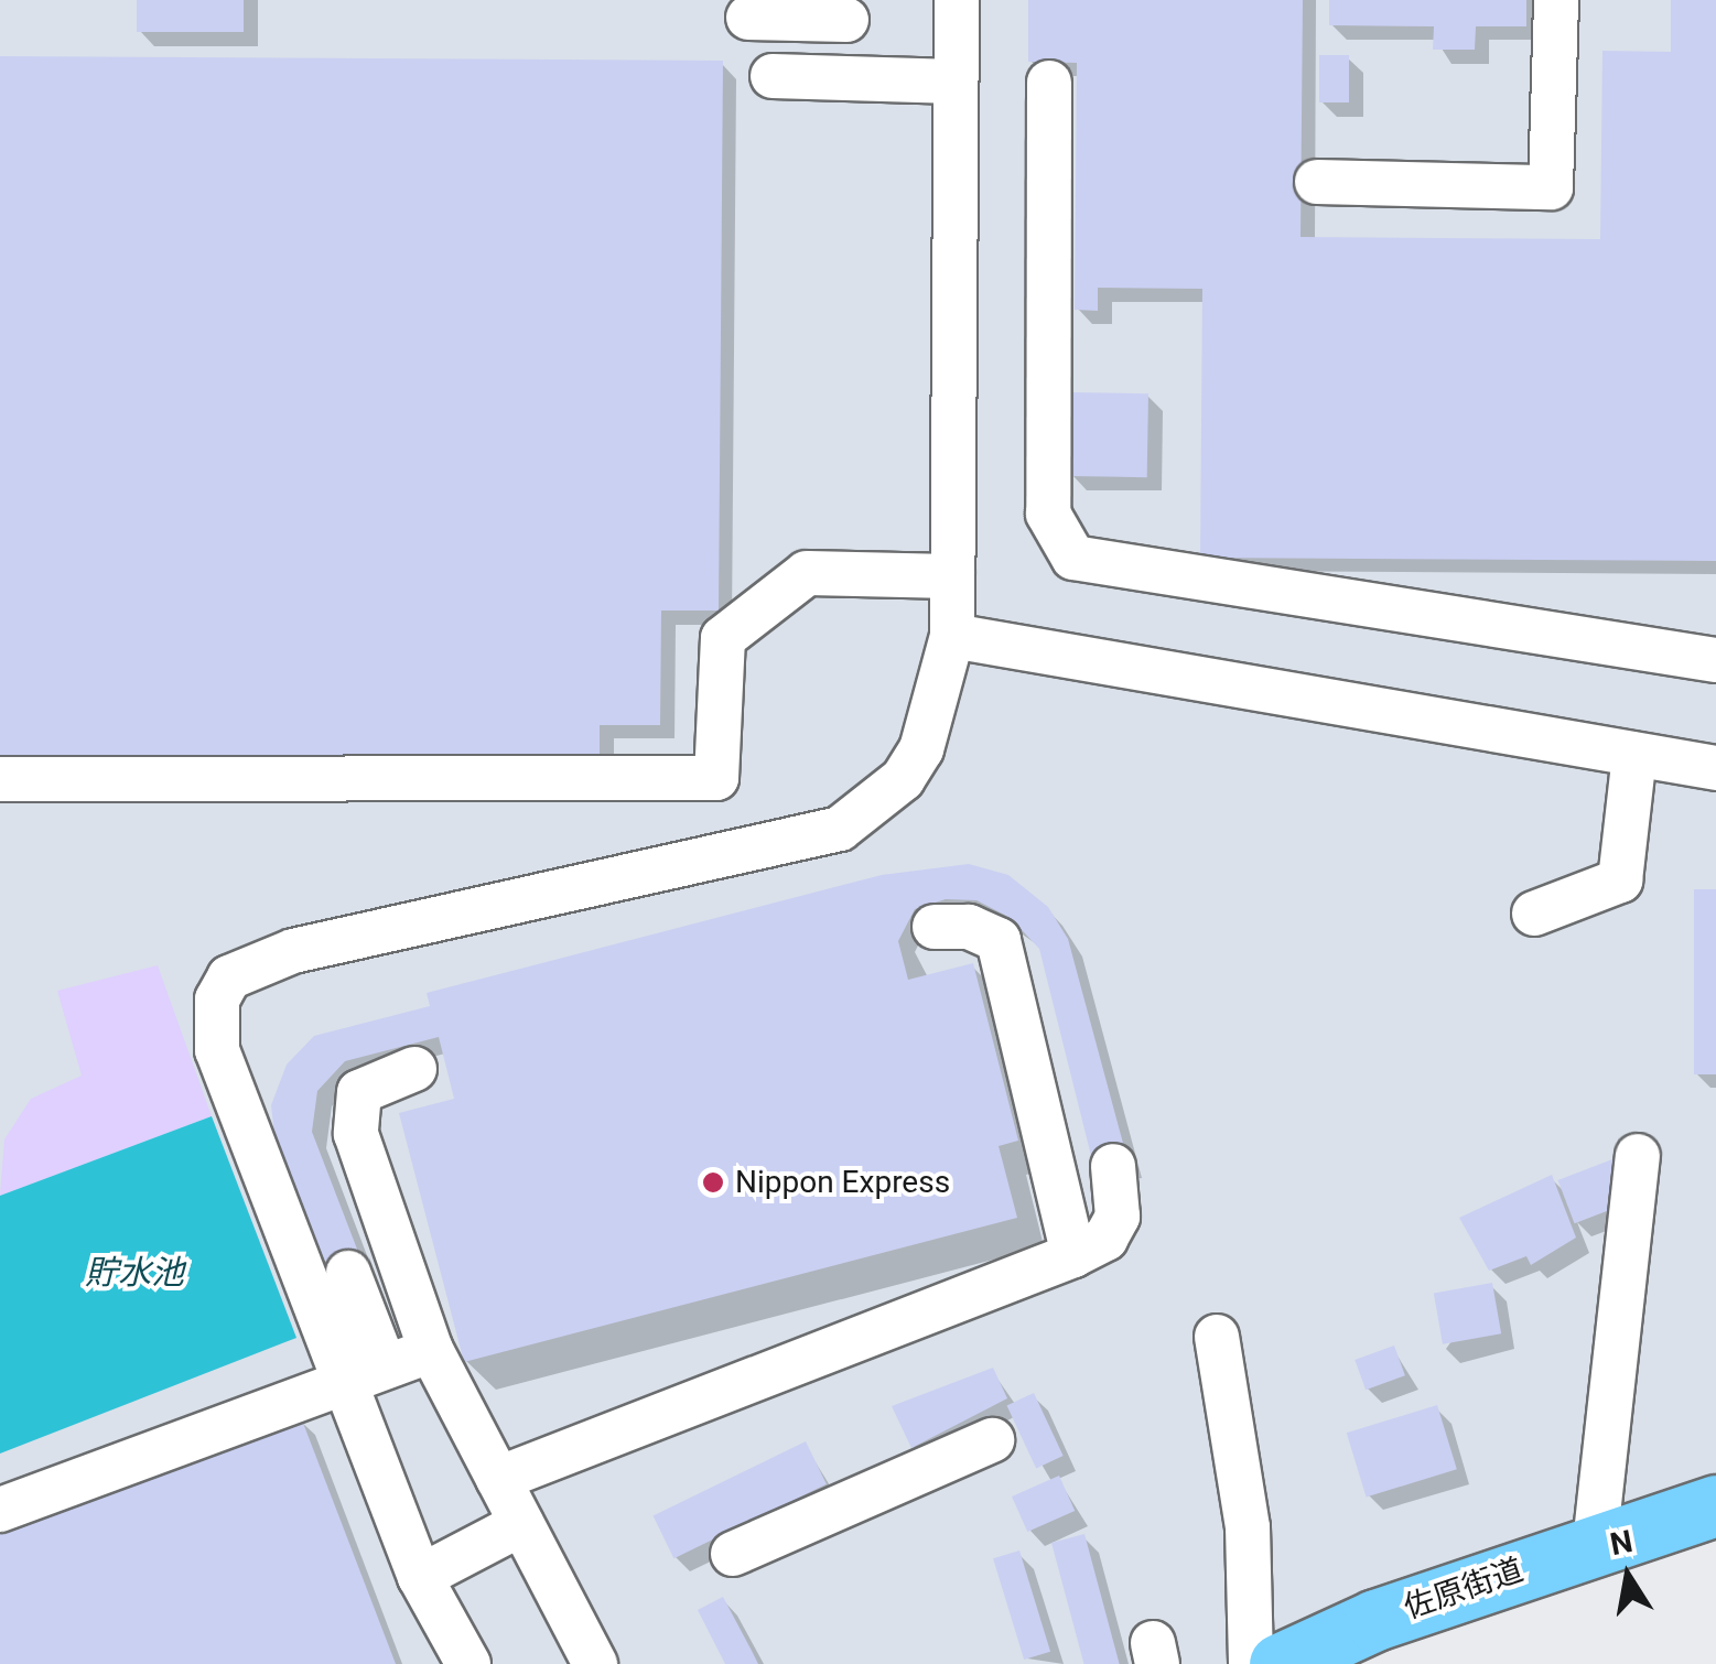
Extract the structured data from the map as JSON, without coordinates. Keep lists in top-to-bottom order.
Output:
{
  "streets": {
    "highway": ["佐原街道"]
  },
  "water": ["貯水池"],
  "places": ["Nippon Express"],
  "north": "top"
}
